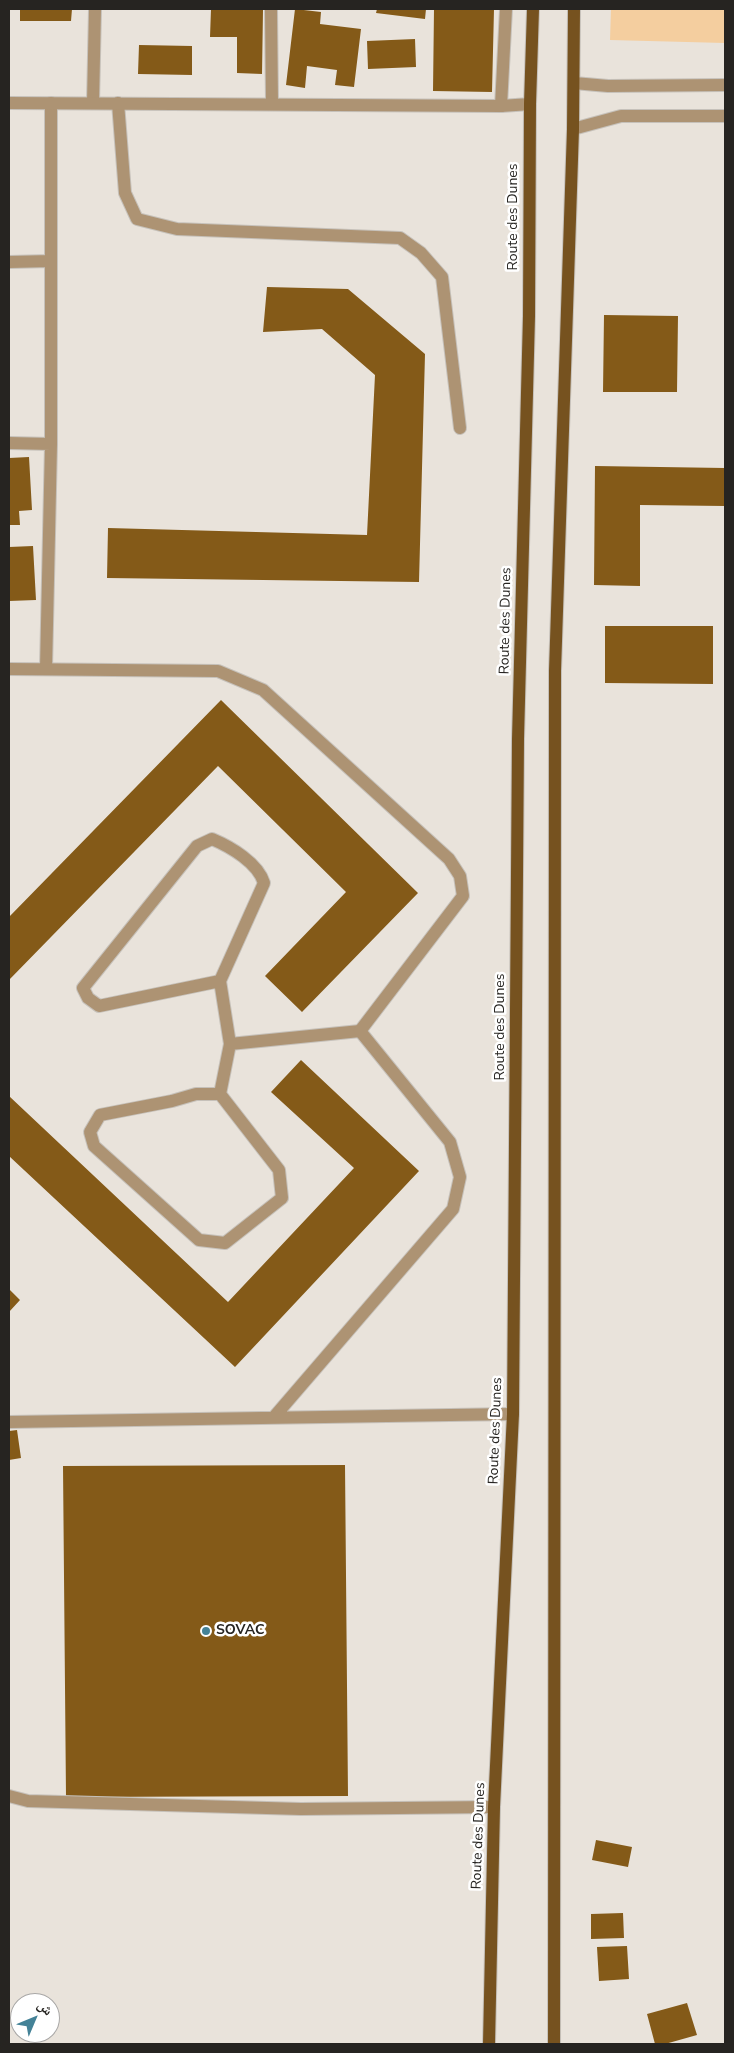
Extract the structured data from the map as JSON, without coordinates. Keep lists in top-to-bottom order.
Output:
{
  "streets": {
    "main road": ["Route des Dunes"]
  },
  "places": ["SOVAC"],
  "north": "top right"
}
